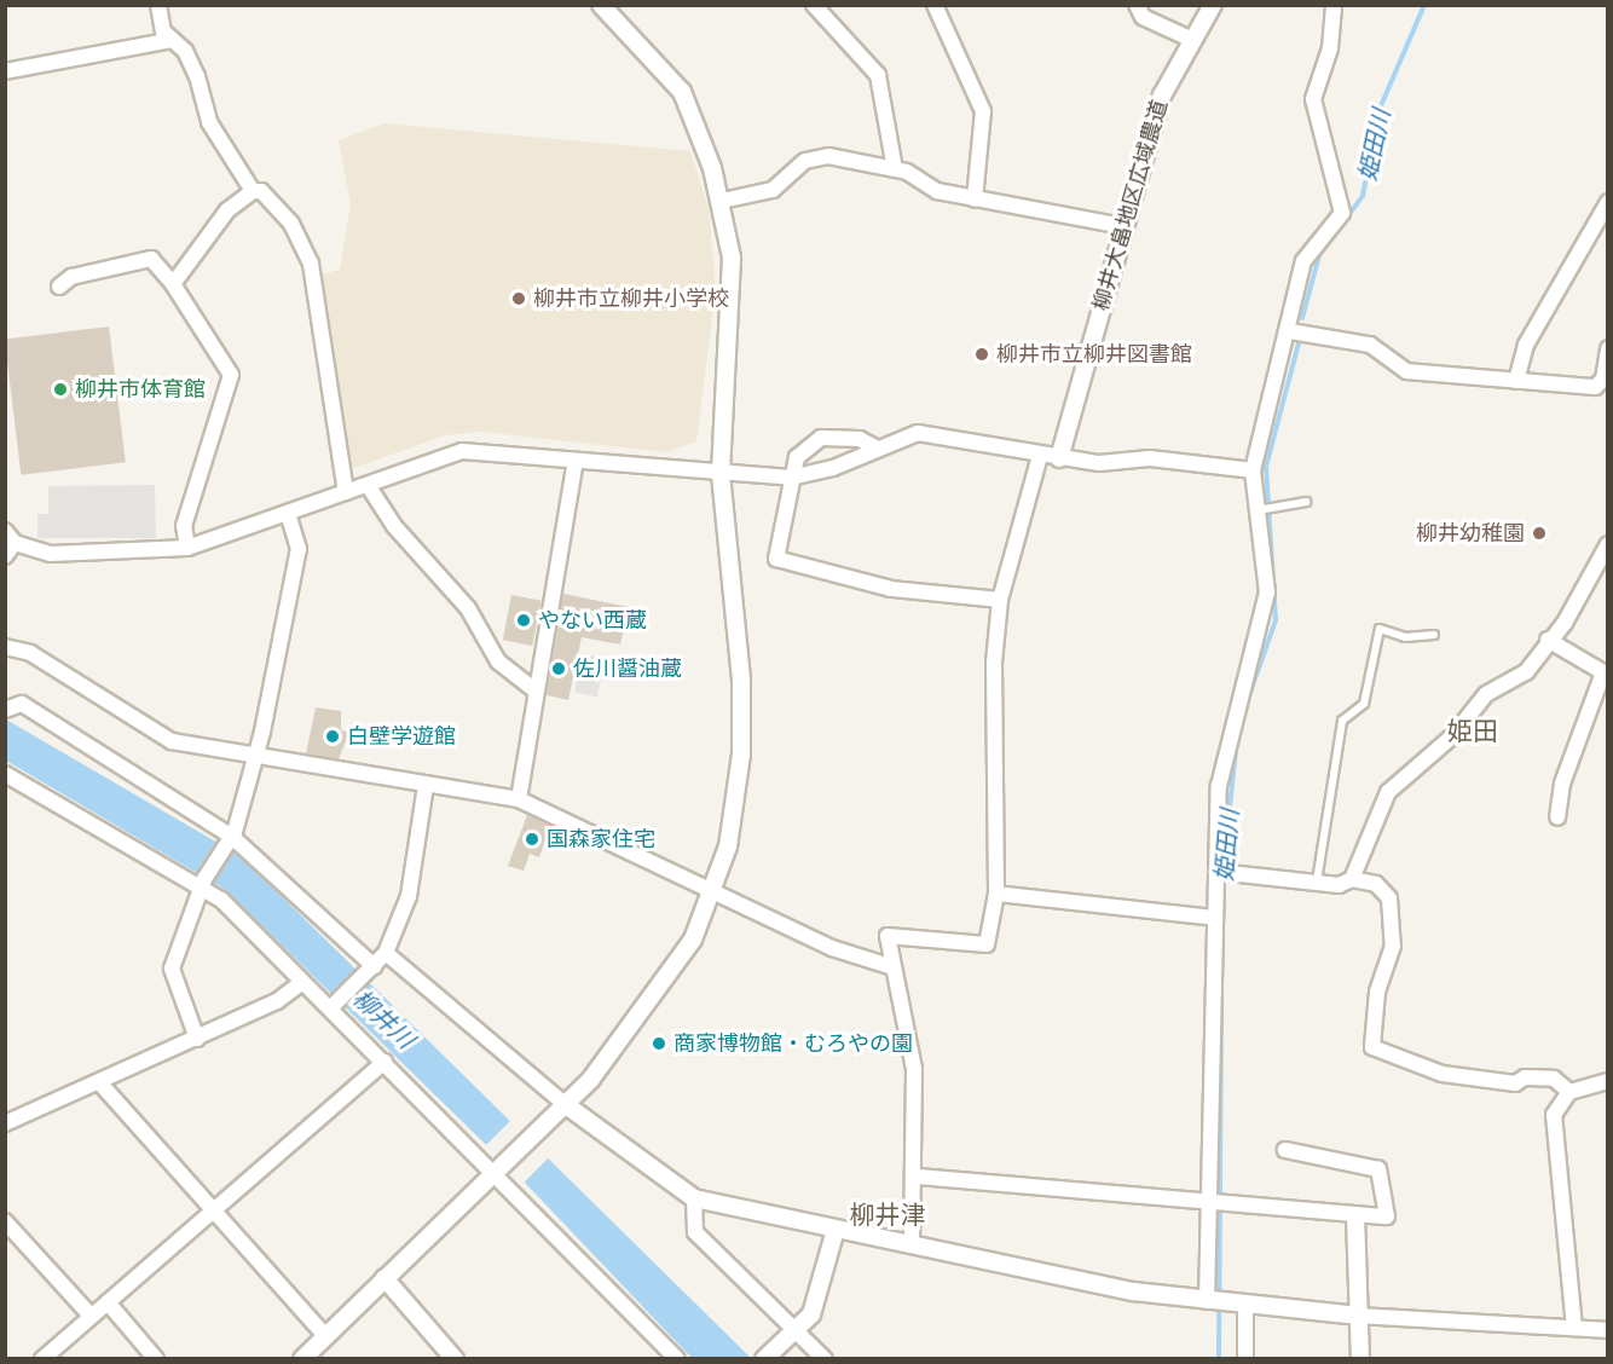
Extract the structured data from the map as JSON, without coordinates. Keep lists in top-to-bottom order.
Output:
{
  "streets": {
    "street": ["柳井大畠地区広域農道"]
  },
  "districts": ["姫田", "柳井津"],
  "water": ["姫田川", "柳井川"],
  "places": [
    "柳井市立柳井小学校",
    "柳井市立柳井図書館",
    "柳井市体育館",
    "柳井幼稚園",
    "やない西蔵",
    "佐川醤油蔵",
    "白壁学遊館",
    "国森家住宅",
    "商家博物館・むろやの園"
  ]
}
